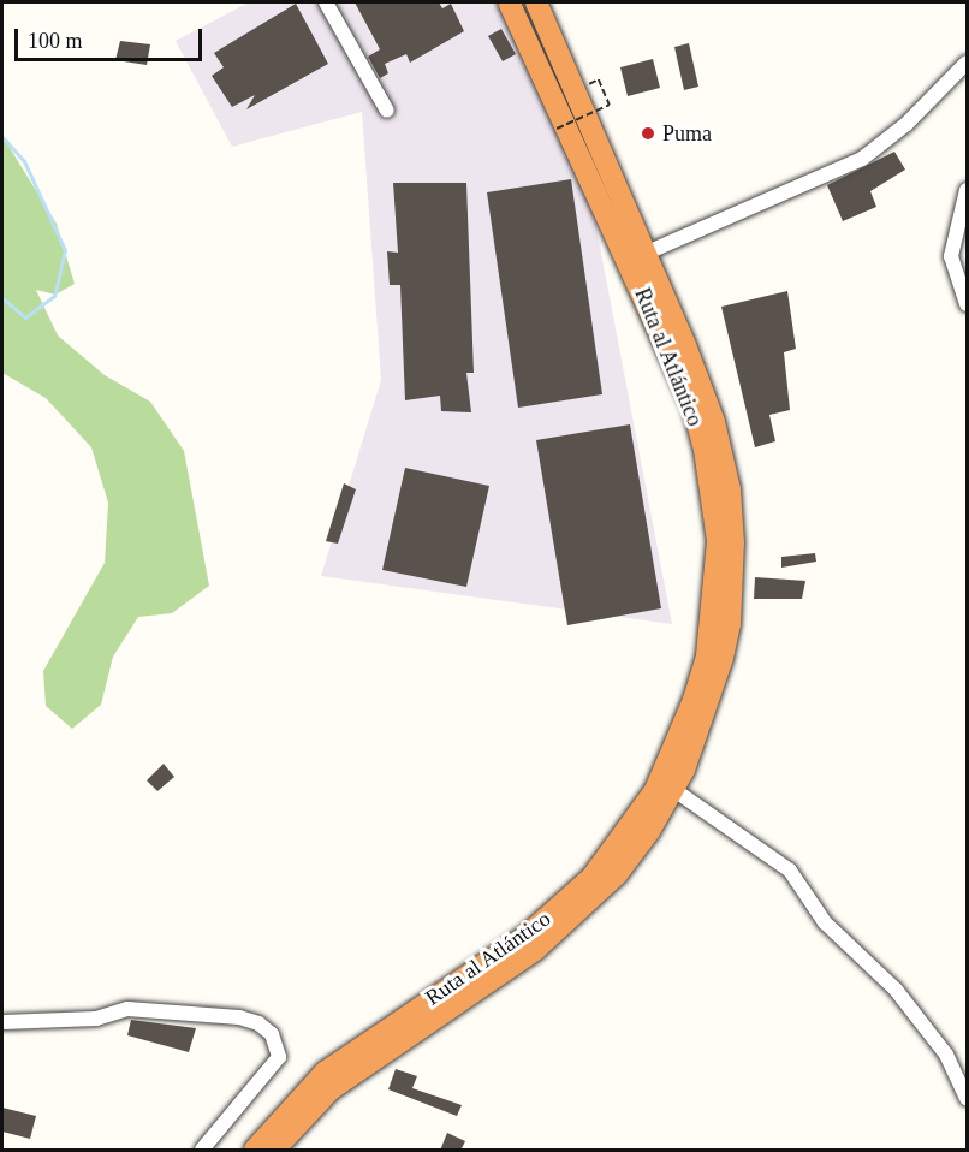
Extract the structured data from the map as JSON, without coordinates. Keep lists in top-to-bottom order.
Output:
{
  "streets": {
    "highway": ["Ruta al Atlántico"]
  },
  "places": ["Puma"],
  "scale_bar": "100 m"
}
